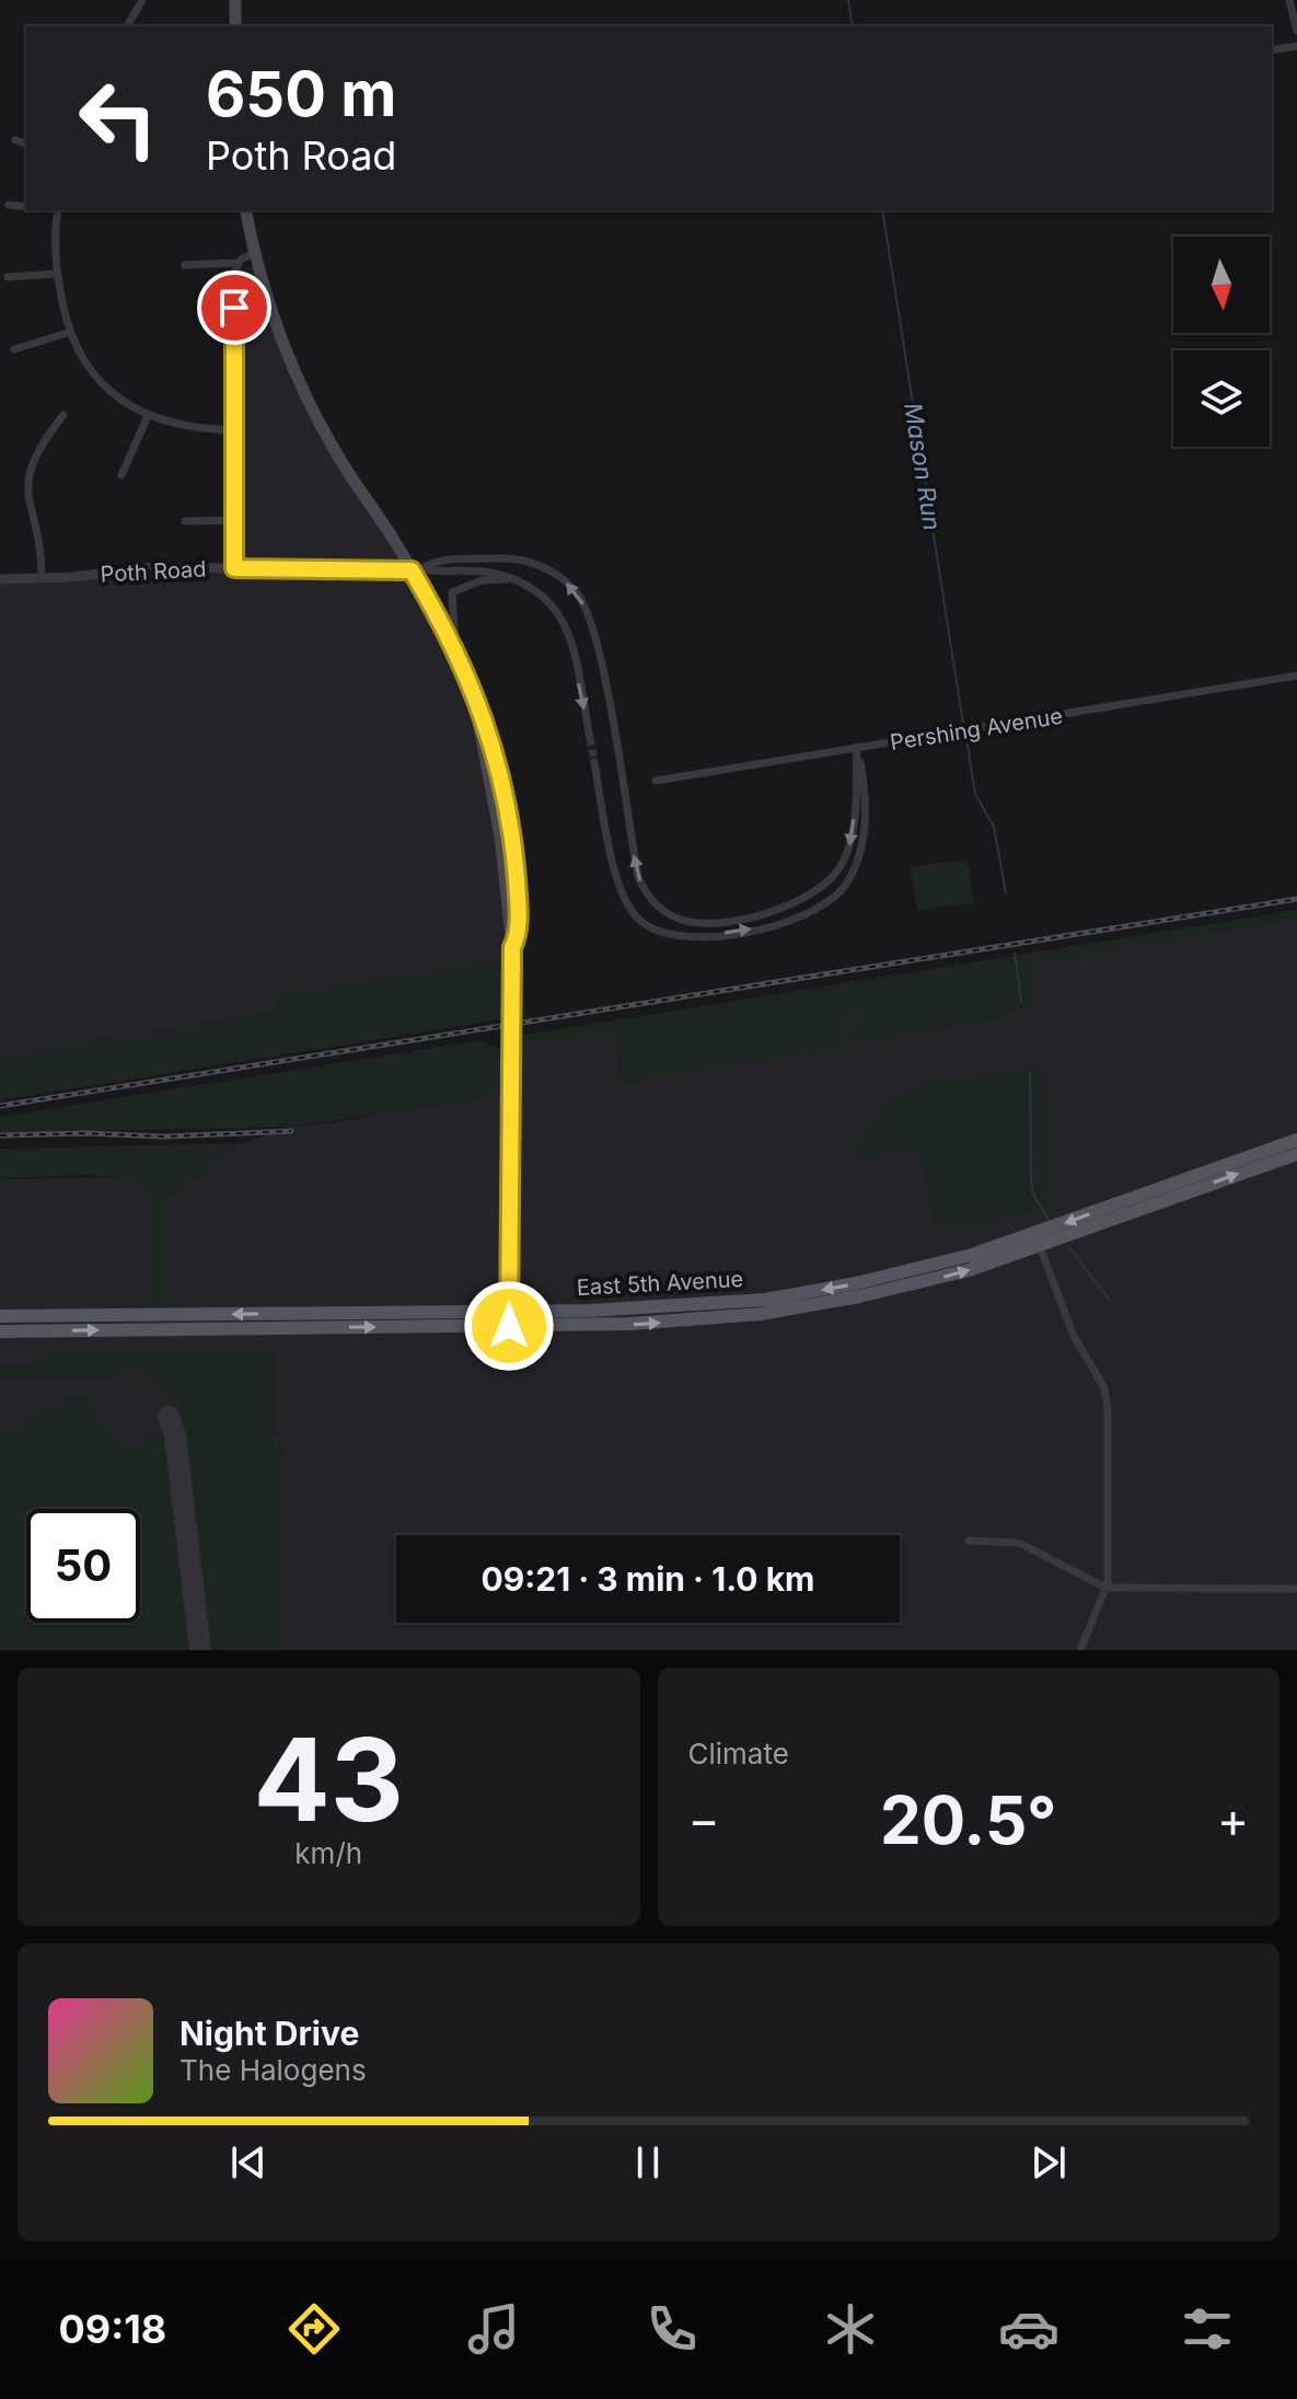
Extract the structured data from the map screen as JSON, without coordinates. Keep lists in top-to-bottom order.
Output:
{
  "streets": {
    "main road": ["East 5th Avenue"],
    "street": ["Poth Road", "Pershing Avenue"]
  },
  "water": ["Mason Run"],
  "north": "bottom",
  "page": {
    "turn": ["650 m", "Poth Road"],
    "limit": "50",
    "trip": "09:21 · 3 min · 1.0 km",
    "tile": [
      ["43", "km/h"],
      "Climate"
    ],
    "heat": ["−", "20.5°", "+"],
    "song": ["Night Drive", "The Halogens"],
    "tabs": "09:18"
  }
}
